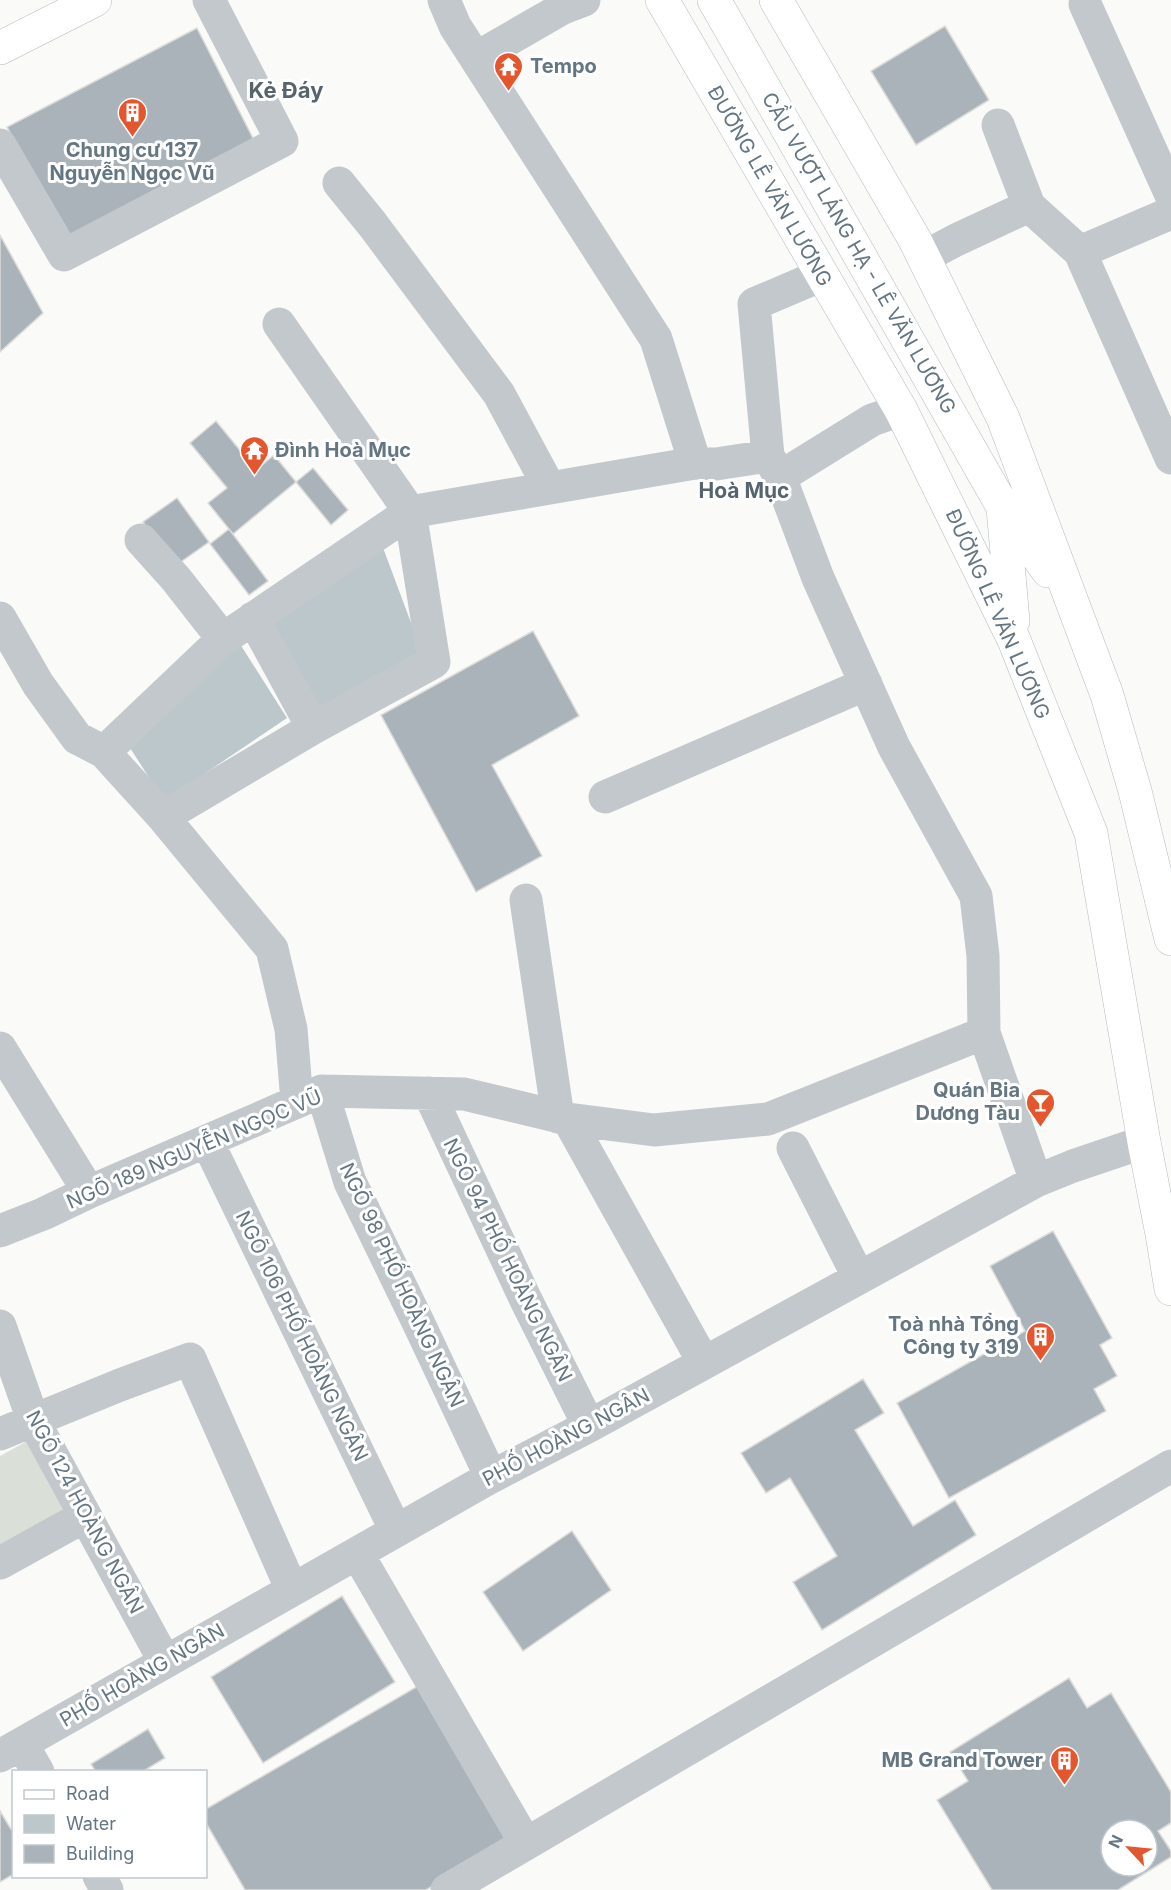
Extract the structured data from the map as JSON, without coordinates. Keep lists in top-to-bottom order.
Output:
{
  "streets": {
    "main road": ["ĐƯỜNG LÊ VĂN LƯƠNG", "CẦU VƯỢT LÁNG HẠ - LÊ VĂN LƯƠNG"],
    "street": [
      "NGÕ 189 NGUYỄN NGỌC VŨ",
      "NGÕ 94 PHỐ HOÀNG NGÂN",
      "NGÕ 98 PHỐ HOÀNG NGÂN",
      "NGÕ 106 PHỐ HOÀNG NGÂN",
      "PHỐ HOÀNG NGÂN",
      "NGÕ 124 HOÀNG NGÂN"
    ]
  },
  "crossings": [
    ["ĐƯỜNG LÊ VĂN LƯƠNG", "CẦU VƯỢT LÁNG HẠ - LÊ VĂN LƯƠNG"],
    ["ĐƯỜNG LÊ VĂN LƯƠNG", "PHỐ HOÀNG NGÂN"],
    ["NGÕ 189 NGUYỄN NGỌC VŨ", "NGÕ 94 PHỐ HOÀNG NGÂN"],
    ["NGÕ 189 NGUYỄN NGỌC VŨ", "NGÕ 98 PHỐ HOÀNG NGÂN"],
    ["NGÕ 189 NGUYỄN NGỌC VŨ", "NGÕ 106 PHỐ HOÀNG NGÂN"],
    ["NGÕ 94 PHỐ HOÀNG NGÂN", "PHỐ HOÀNG NGÂN"],
    ["NGÕ 98 PHỐ HOÀNG NGÂN", "PHỐ HOÀNG NGÂN"],
    ["NGÕ 106 PHỐ HOÀNG NGÂN", "PHỐ HOÀNG NGÂN"],
    ["PHỐ HOÀNG NGÂN", "NGÕ 124 HOÀNG NGÂN"]
  ],
  "districts": ["Kẻ Đáy", "Hoà Mục"],
  "places": {
    "temple": ["Tempo", "Đình Hoà Mục"],
    "building": ["Chung cư 137 Nguyễn Ngọc Vũ", "Toà nhà Tổng Công ty 319", "MB Grand Tower"],
    "bar": ["Quán Bia Dương Tàu"]
  },
  "legend": ["Road", "Water", "Building"],
  "north": "top left"
}
